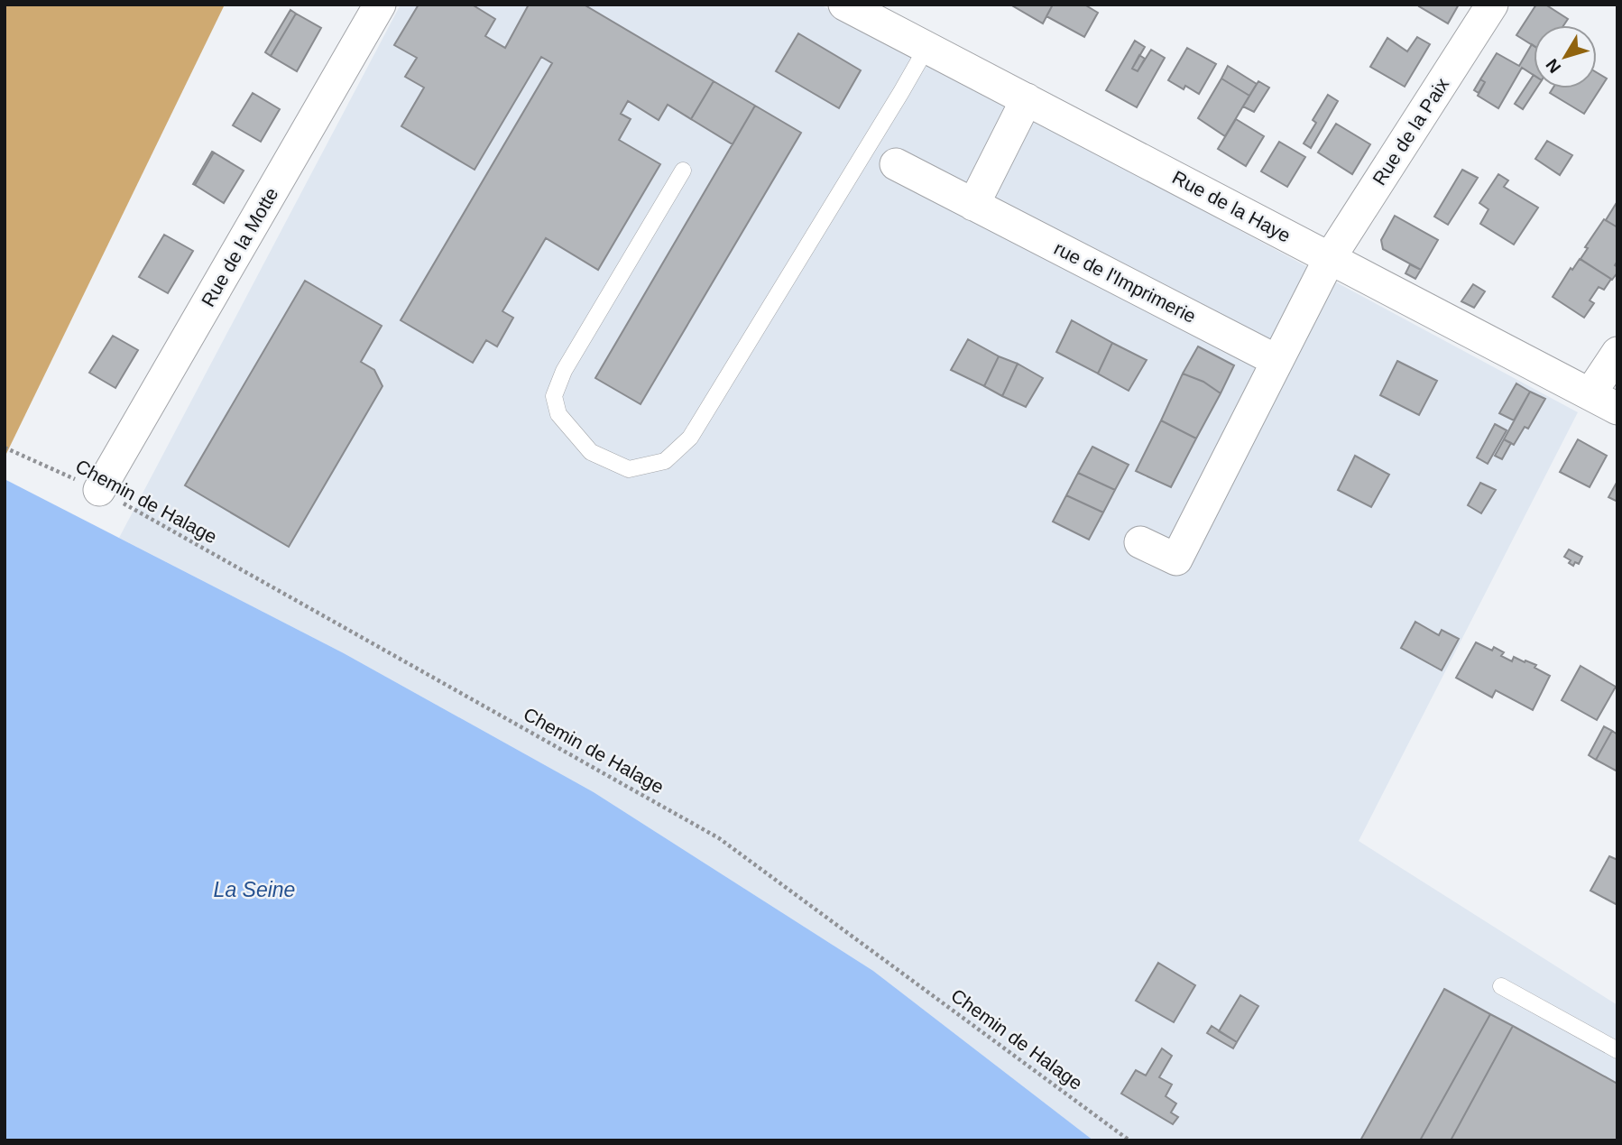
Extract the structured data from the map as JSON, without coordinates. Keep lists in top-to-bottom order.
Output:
{
  "streets": {
    "street": [
      "Rue de la Paix",
      "Rue de la Haye",
      "Rue de la Motte",
      "rue de l'Imprimerie"
    ],
    "path": ["Chemin de Halage"]
  },
  "crossings": [
    ["Rue de la Paix", "Rue de la Haye"],
    ["Rue de la Motte", "Chemin de Halage"]
  ],
  "water": ["La Seine"],
  "north": "bottom left"
}
